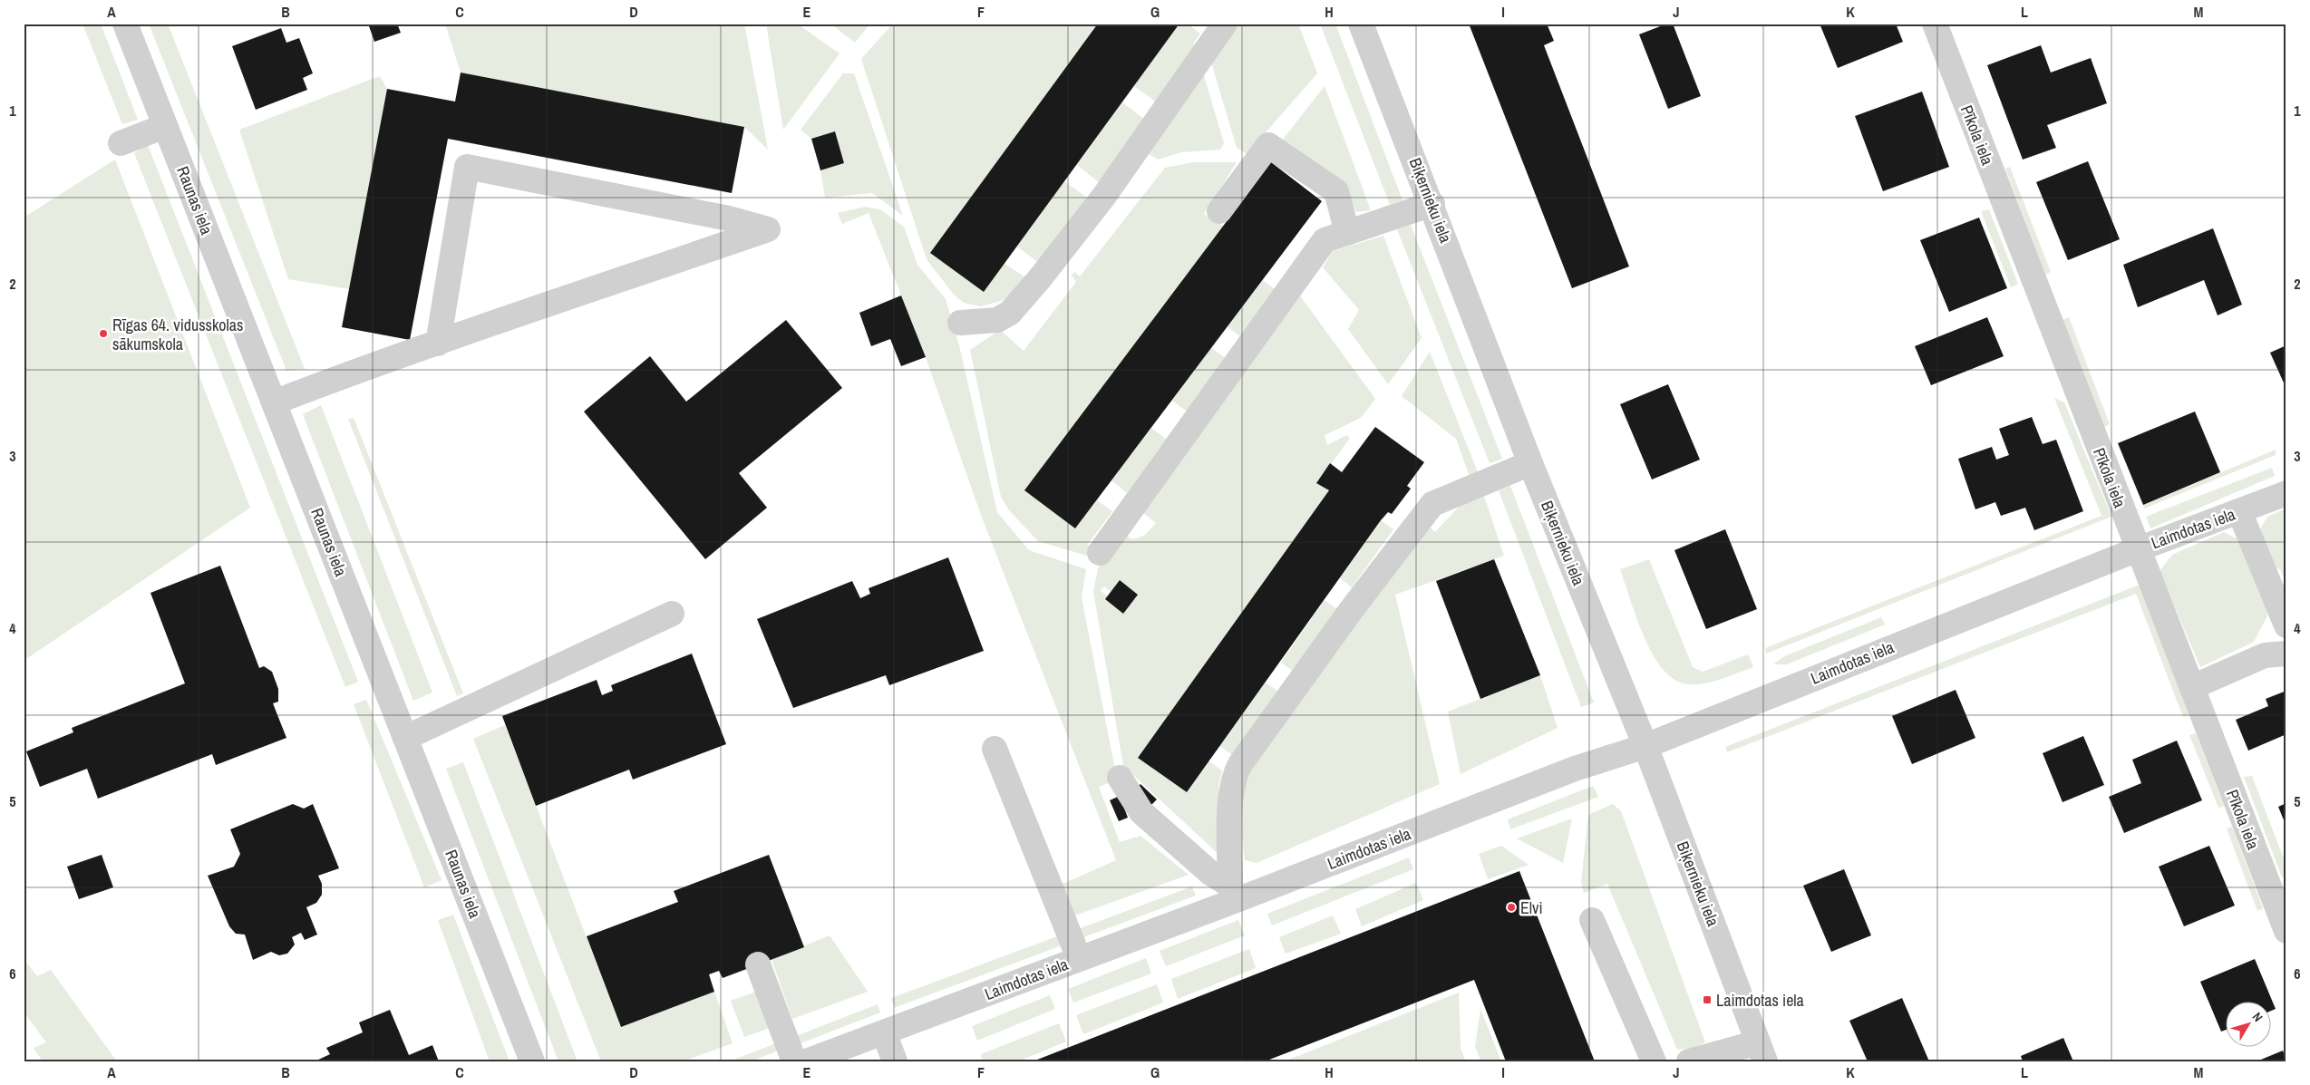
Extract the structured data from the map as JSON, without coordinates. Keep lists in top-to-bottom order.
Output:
{
  "streets": {
    "street": [
      "Pīkola iela",
      "Raunas iela",
      "Biķernieku iela",
      "Laimdotas iela"
    ]
  },
  "crossings": [
    ["Pīkola iela", "Laimdotas iela"],
    ["Biķernieku iela", "Laimdotas iela"]
  ],
  "places": {
    "other": ["Rīgas 64. vidusskolas sākumskola", "Elvi"],
    "transit": ["Laimdotas iela"]
  },
  "north": "top right",
  "grid": {
    "columns": [
      "A",
      "B",
      "C",
      "D",
      "E",
      "F",
      "G",
      "H",
      "I",
      "J",
      "K",
      "L",
      "M"
    ],
    "rows": [
      "1",
      "2",
      "3",
      "4",
      "5",
      "6"
    ]
  }
}
